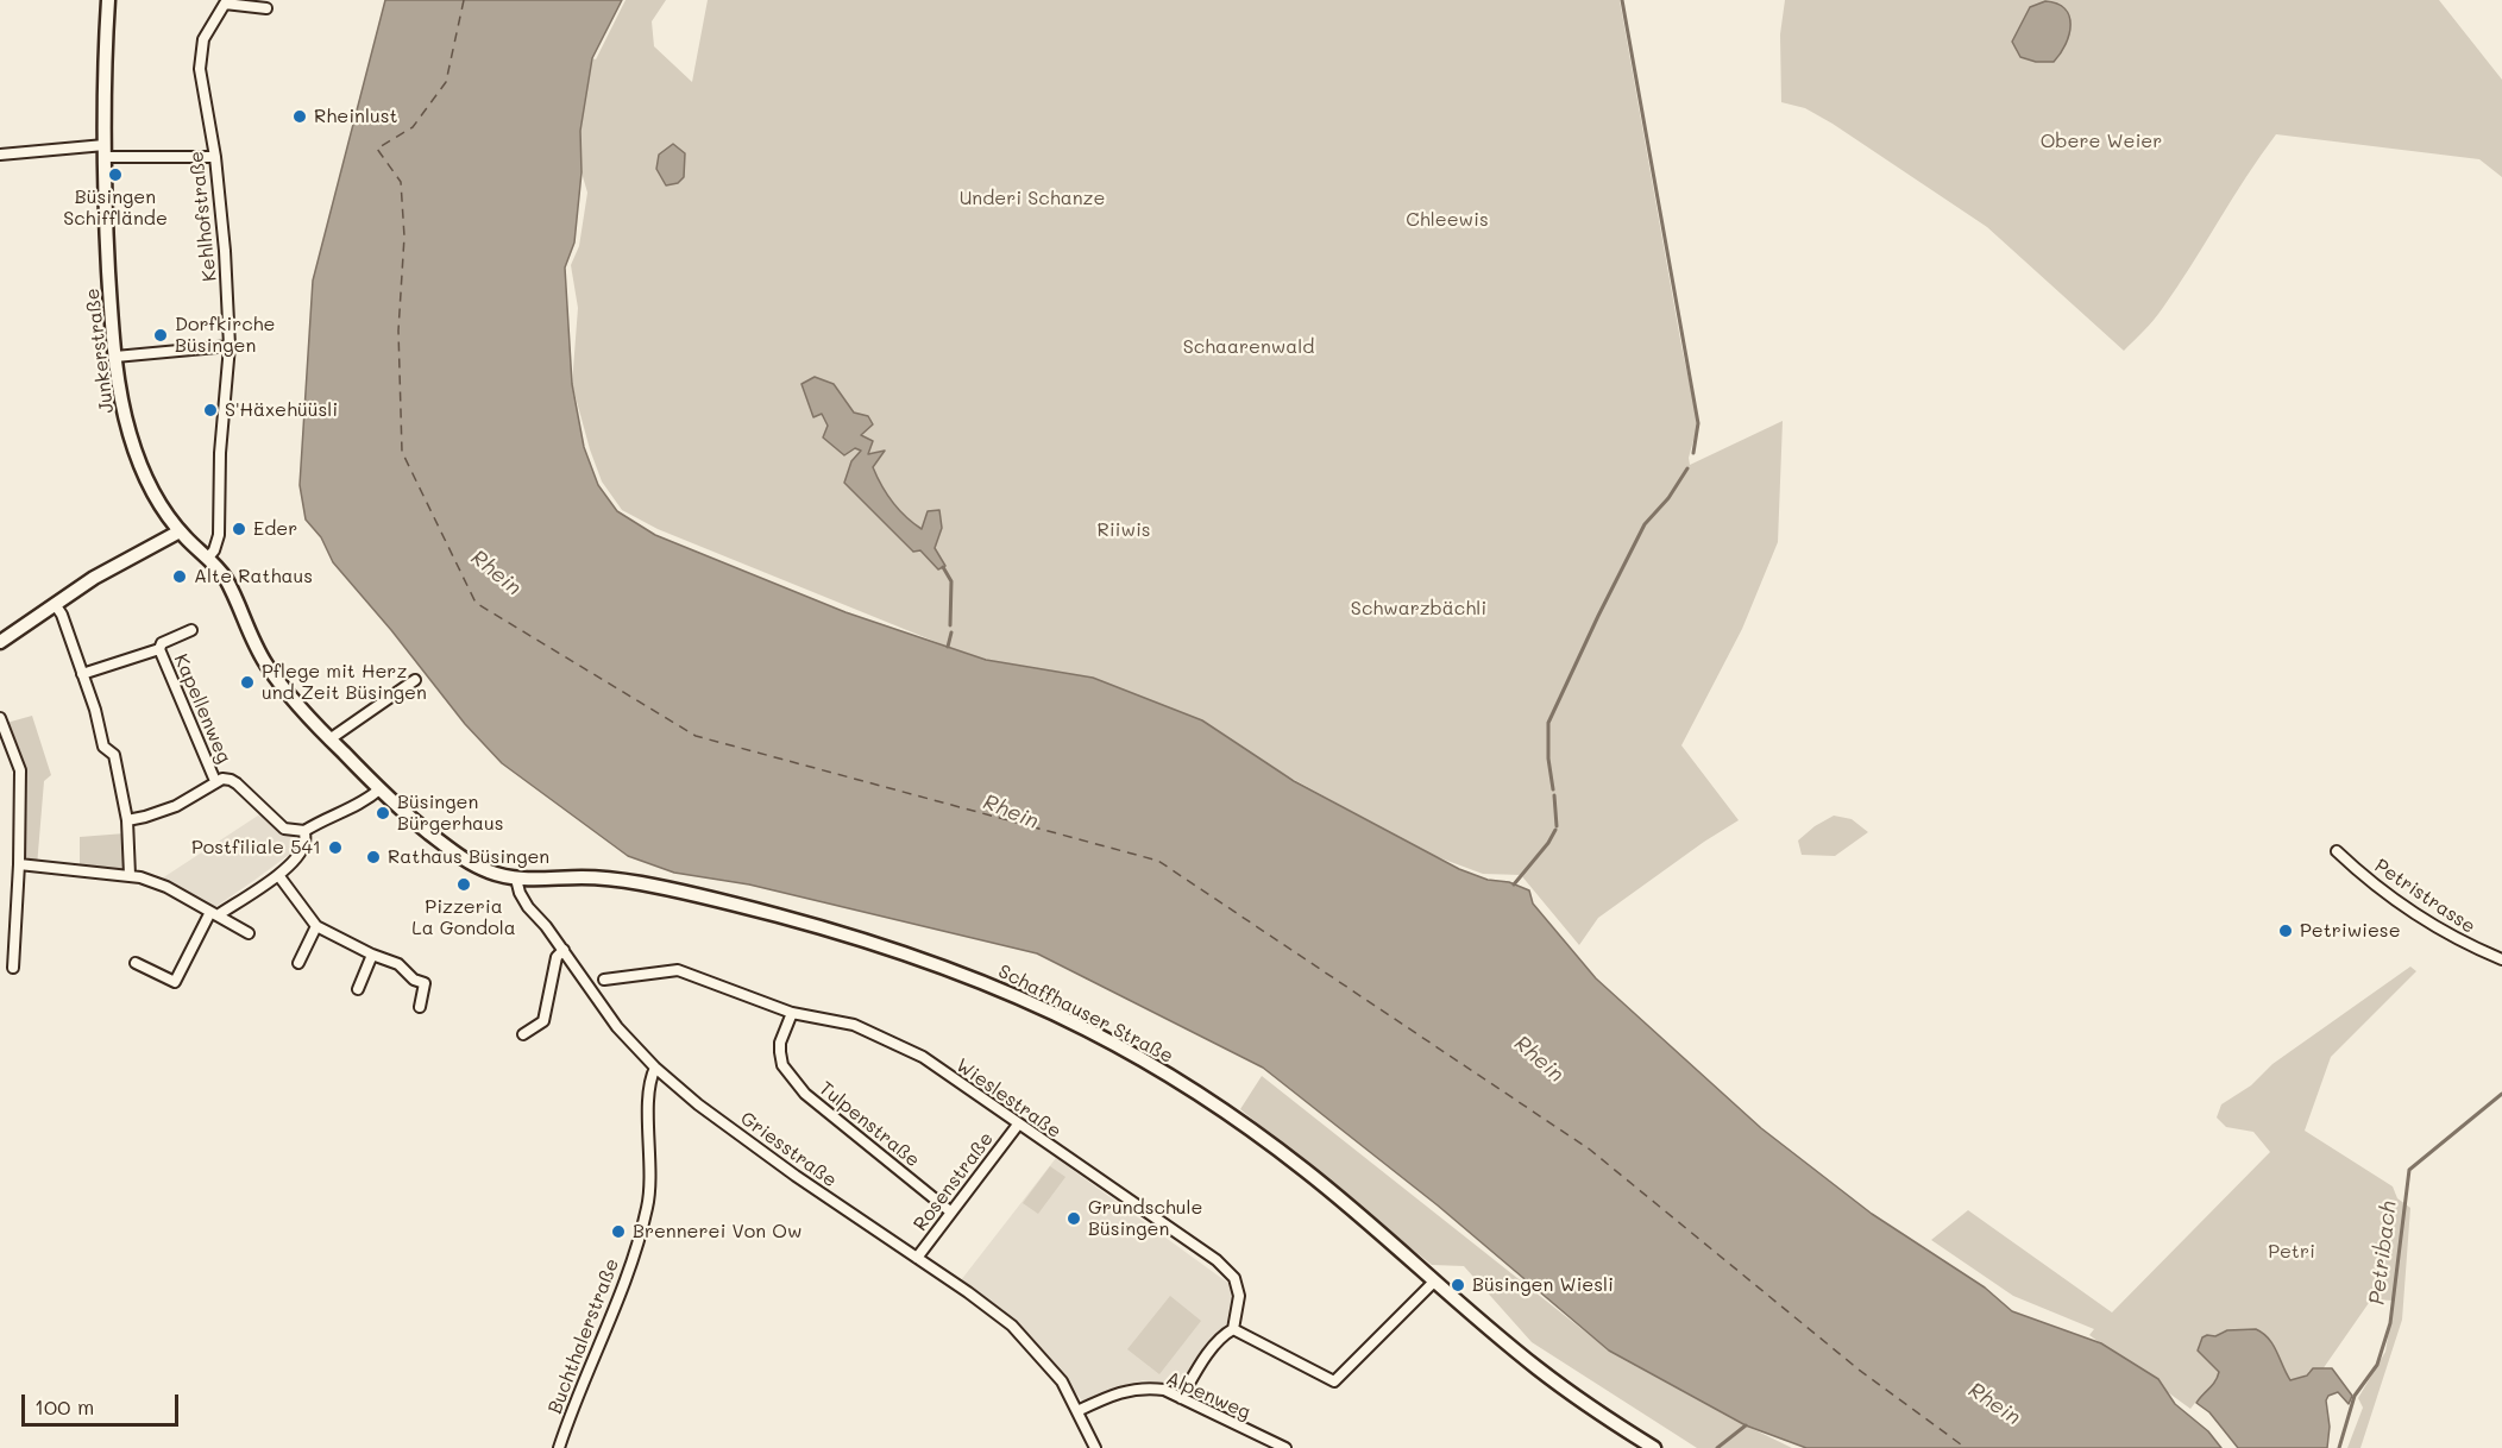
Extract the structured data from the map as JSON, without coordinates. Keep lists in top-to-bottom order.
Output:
{
  "streets": {
    "main road": ["Junkerstraße", "Schaffhauser Straße"],
    "street": [
      "Kehlhofstraße",
      "Kapellenweg",
      "Petristrasse",
      "Wieslestraße",
      "Tulpenstraße",
      "Griesstraße",
      "Rosenstraße",
      "Buchthalerstraße",
      "Alpenweg"
    ]
  },
  "crossings": [
    ["Kehlhofstraße", "Junkerstraße"],
    ["Junkerstraße", "Schaffhauser Straße"],
    ["Junkerstraße", "Griesstraße"],
    ["Schaffhauser Straße", "Griesstraße"],
    ["Wieslestraße", "Tulpenstraße"],
    ["Wieslestraße", "Rosenstraße"],
    ["Tulpenstraße", "Rosenstraße"],
    ["Griesstraße", "Rosenstraße"],
    ["Griesstraße", "Buchthalerstraße"],
    ["Griesstraße", "Alpenweg"]
  ],
  "water": ["Rhein", "Petribach"],
  "parks": [
    "Obere Weier",
    "Underi Schanze",
    "Chleewis",
    "Schaarenwald",
    "Riiwis",
    "Schwarzbächli",
    "Petri"
  ],
  "places": [
    "Rheinlust",
    "Büsingen Schifflände",
    "Dorfkirche Büsingen",
    "S'Häxehüüsli",
    "Eder",
    "Alte Rathaus",
    "Pflege mit Herz und Zeit Büsingen",
    "Büsingen Bürgerhaus",
    "Postfiliale 541",
    "Rathaus Büsingen",
    "Pizzeria La Gondola",
    "Petriwiese",
    "Grundschule Büsingen",
    "Brennerei Von Ow",
    "Büsingen Wiesli"
  ],
  "scale_bar": "100 m"
}
